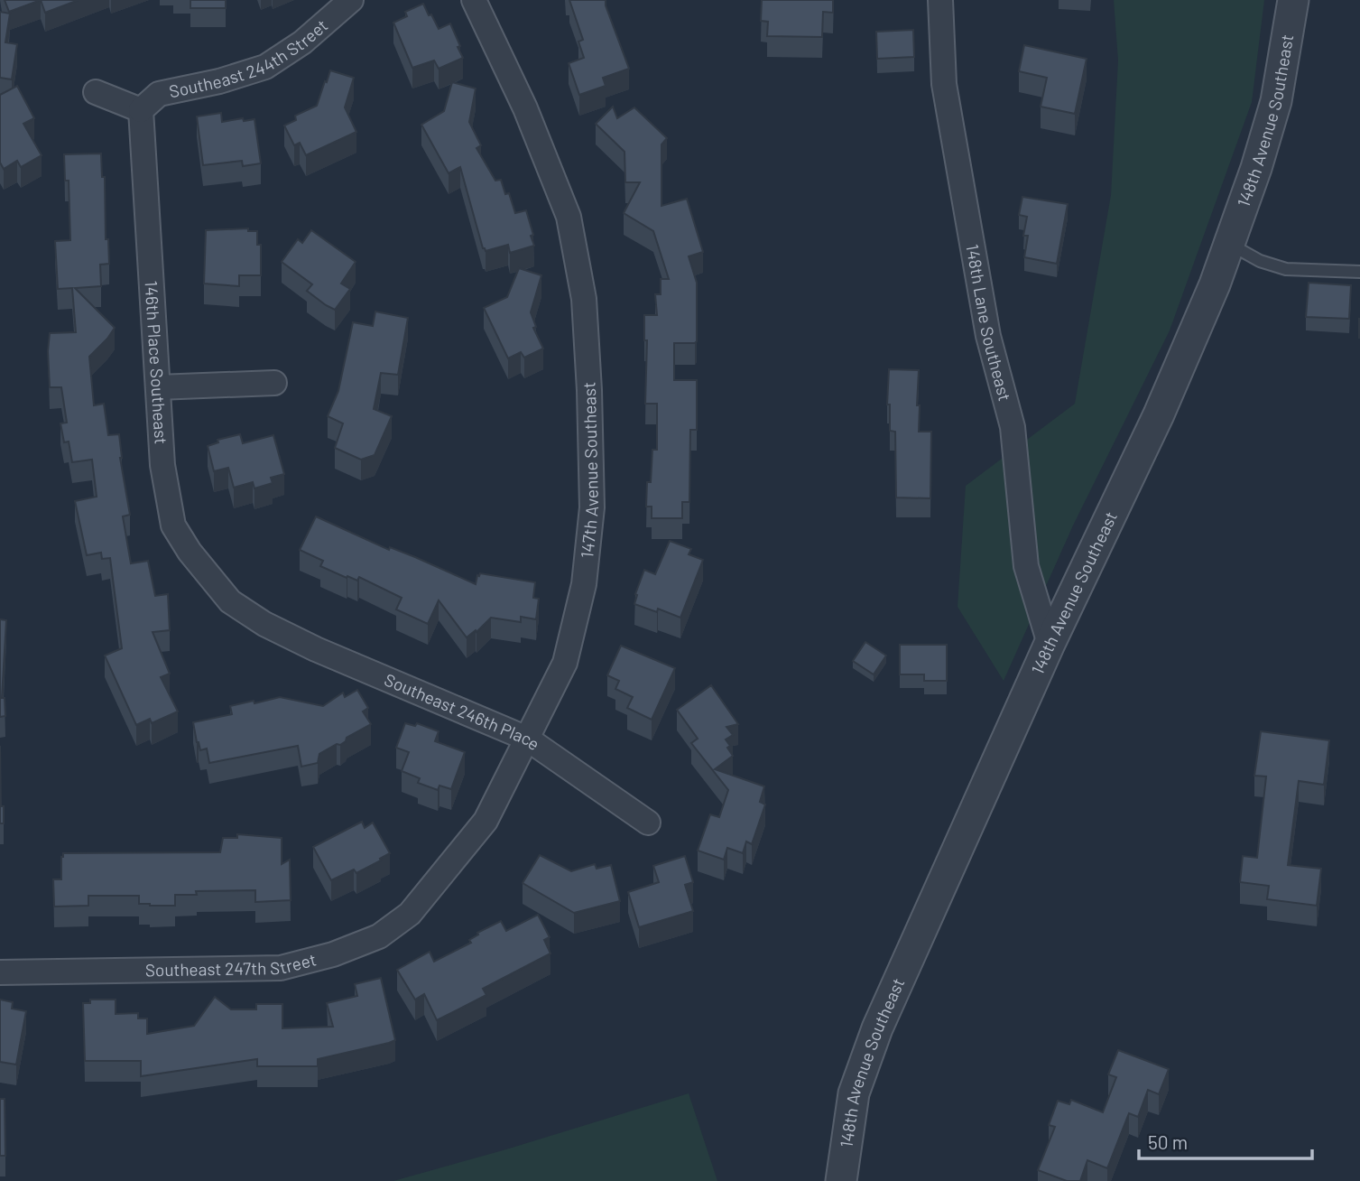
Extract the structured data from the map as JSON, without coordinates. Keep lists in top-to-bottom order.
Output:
{
  "streets": {
    "street": [
      "Southeast 244th Street",
      "148th Avenue Southeast",
      "148th Lane Southeast",
      "146th Place Southeast",
      "147th Avenue Southeast",
      "Southeast 246th Place",
      "Southeast 247th Street"
    ]
  },
  "crossings": [
    ["Southeast 244th Street", "146th Place Southeast"],
    ["148th Avenue Southeast", "148th Lane Southeast"],
    ["146th Place Southeast", "Southeast 246th Place"],
    ["147th Avenue Southeast", "Southeast 246th Place"],
    ["147th Avenue Southeast", "Southeast 247th Street"]
  ],
  "scale_bar": "50 m"
}
